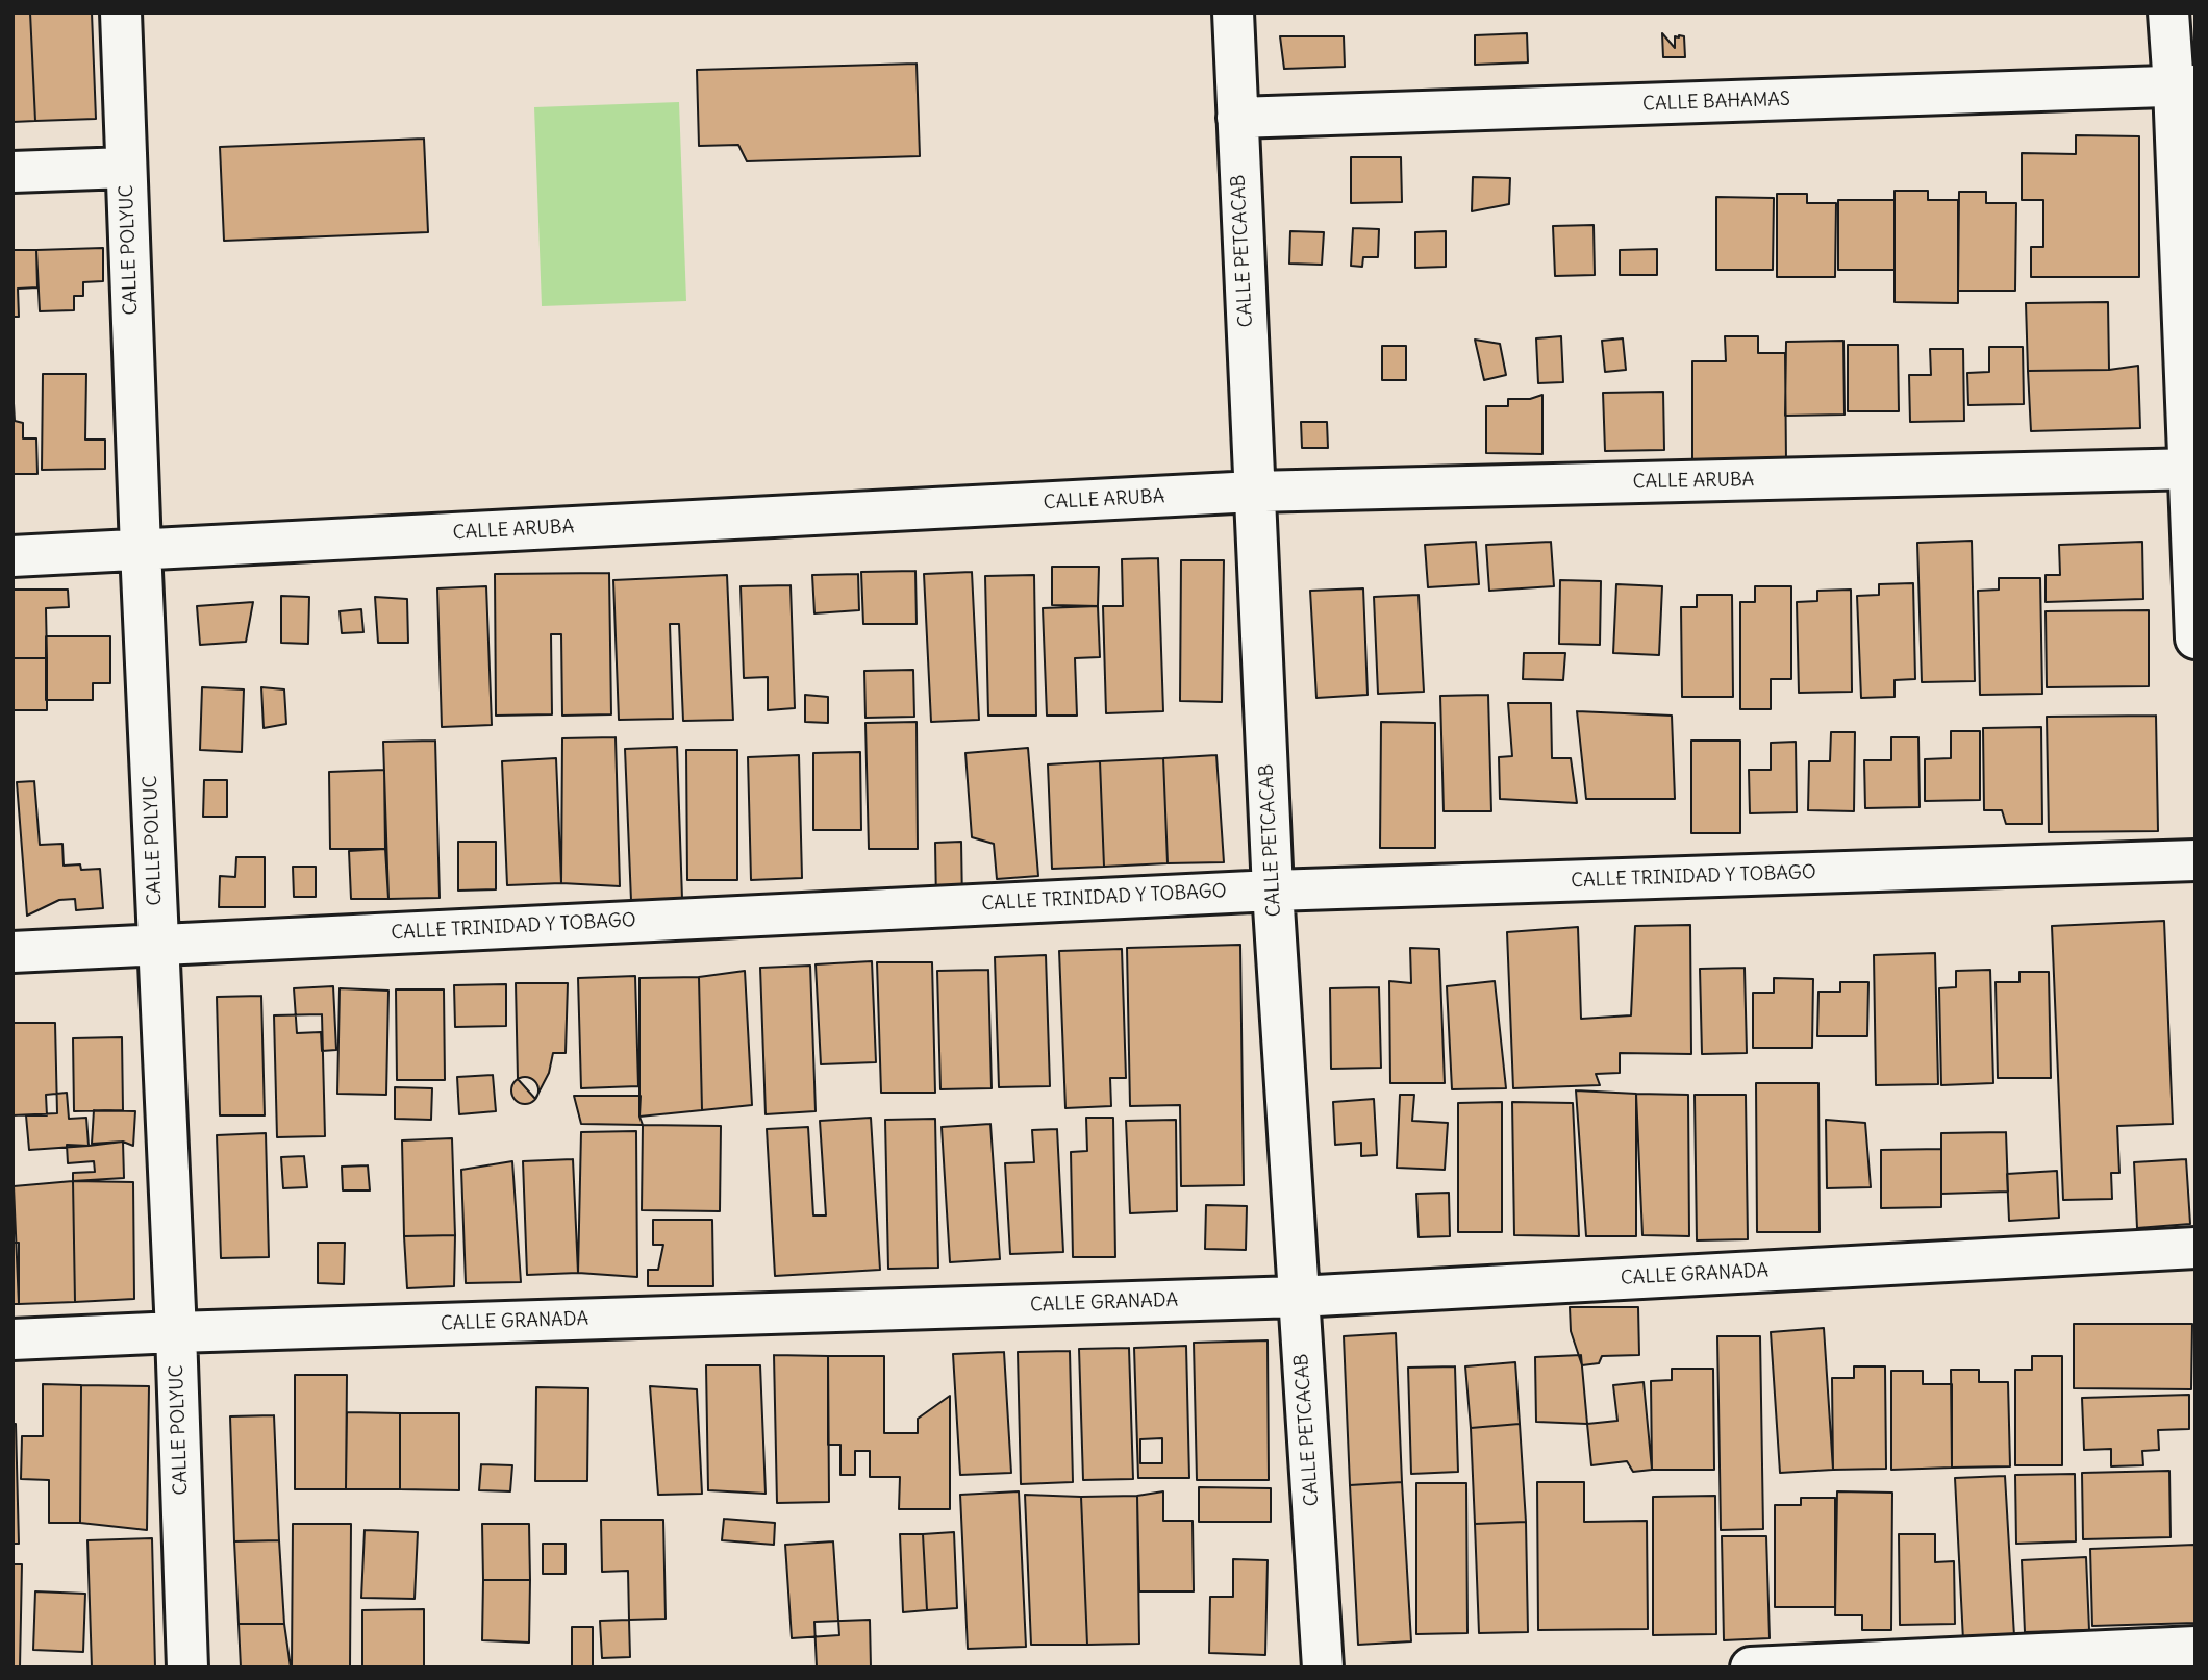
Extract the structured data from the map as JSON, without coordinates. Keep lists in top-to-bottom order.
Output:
{
  "streets": {
    "street": [
      "CALLE BAHAMAS",
      "CALLE POLYUC",
      "CALLE PETCACAB",
      "CALLE ARUBA",
      "CALLE TRINIDAD Y TOBAGO",
      "CALLE GRANADA"
    ]
  },
  "crossings": [
    ["CALLE BAHAMAS", "CALLE PETCACAB"],
    ["CALLE POLYUC", "CALLE ARUBA"],
    ["CALLE POLYUC", "CALLE TRINIDAD Y TOBAGO"],
    ["CALLE POLYUC", "CALLE GRANADA"],
    ["CALLE PETCACAB", "CALLE ARUBA"],
    ["CALLE PETCACAB", "CALLE TRINIDAD Y TOBAGO"],
    ["CALLE PETCACAB", "CALLE GRANADA"]
  ]
}
